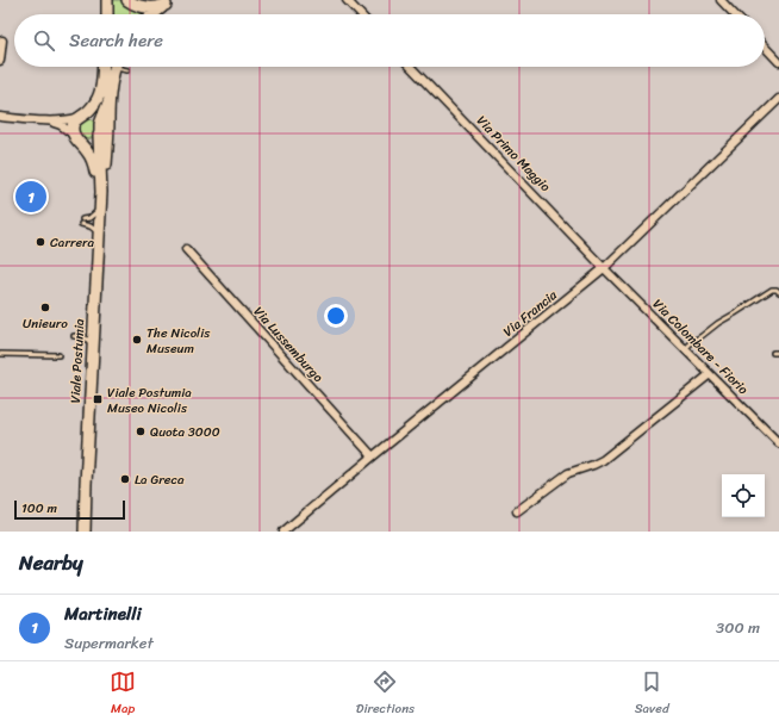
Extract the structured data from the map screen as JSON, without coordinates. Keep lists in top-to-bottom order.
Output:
{
  "streets": {
    "main road": ["Viale Postumia"],
    "street": [
      "Via Primo Maggio",
      "Via Francia",
      "Via Lussemburgo",
      "Via Colombare - Fiorio"
    ]
  },
  "crossings": [
    ["Via Primo Maggio", "Via Francia"],
    ["Via Primo Maggio", "Via Colombare - Fiorio"],
    ["Via Francia", "Via Lussemburgo"],
    ["Via Francia", "Via Colombare - Fiorio"]
  ],
  "places": {
    "other": [
      "Carrera",
      "Unieuro",
      "The Nicolis Museum",
      "Quota 3000",
      "La Greca"
    ],
    "transit": ["Viale Postumia Museo Nicolis"]
  },
  "scale_bar": "100 m",
  "page": {
    "search": "Search here",
    "pins": "1",
    "scale": "100 m",
    "heading": "Nearby",
    "list": [
      {
        "mark": "1",
        "name": "Martinelli",
        "note": "Supermarket",
        "value": "300 m"
      }
    ],
    "nav": ["Map", "Directions", "Saved"]
  }
}
